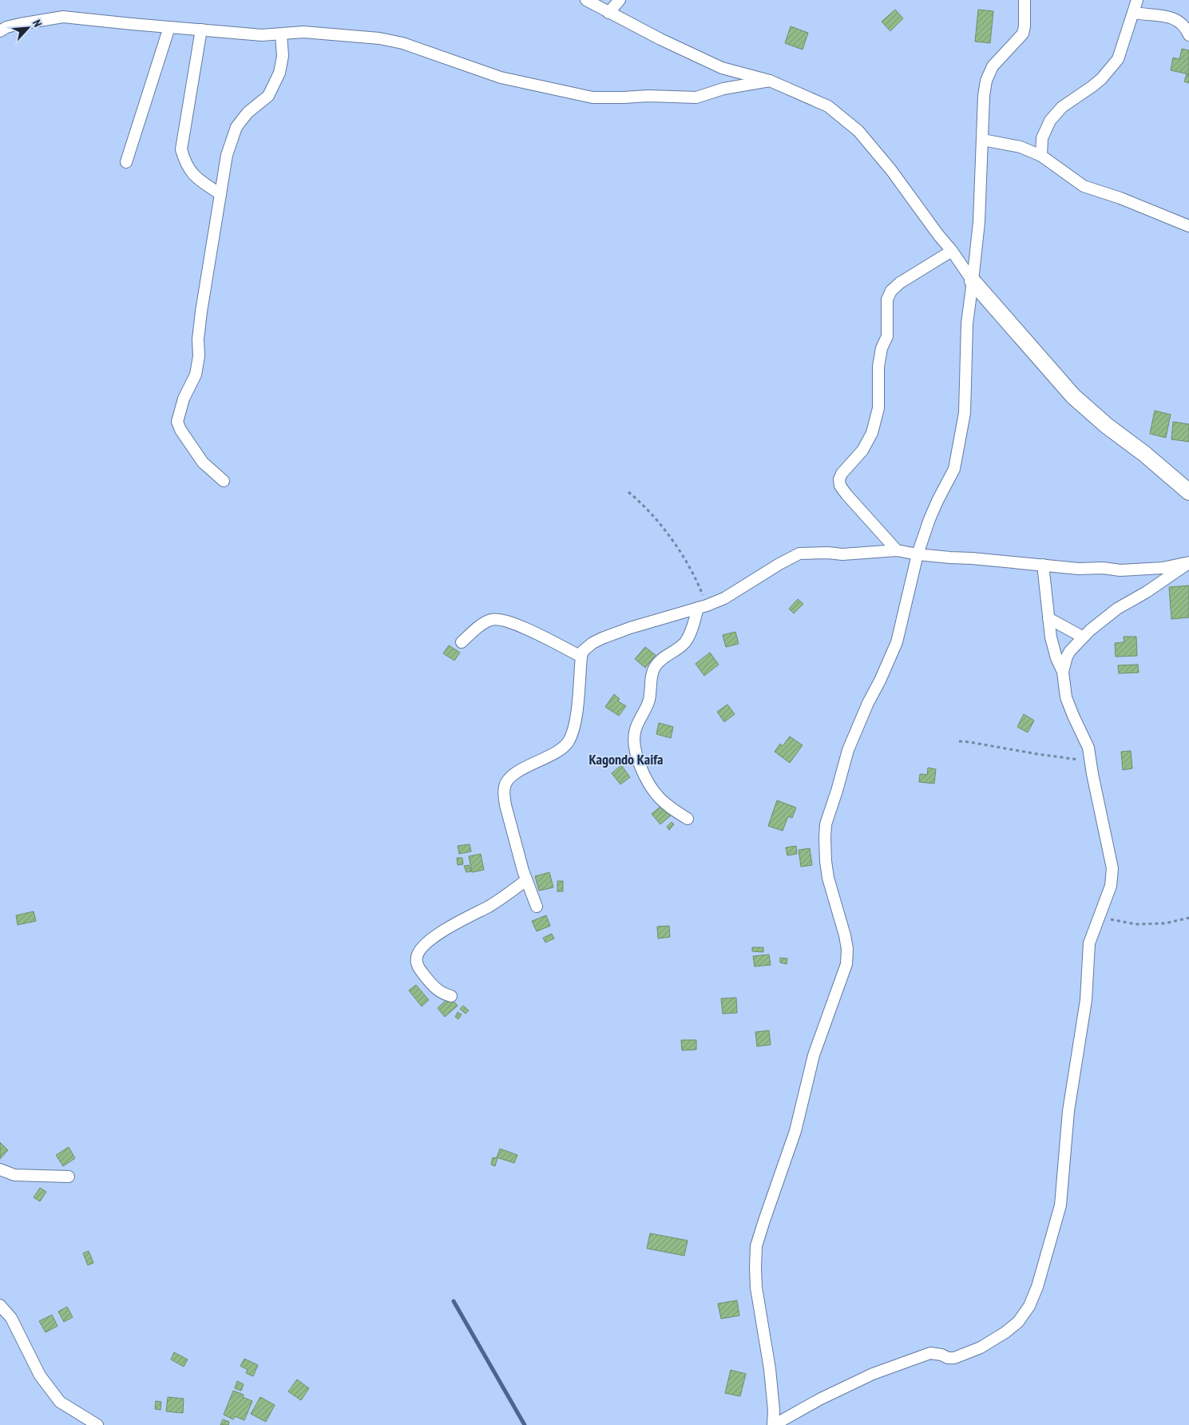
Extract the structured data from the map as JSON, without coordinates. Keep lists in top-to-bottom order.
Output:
{
  "districts": ["Kagondo Kaifa"],
  "north": "top right"
}
